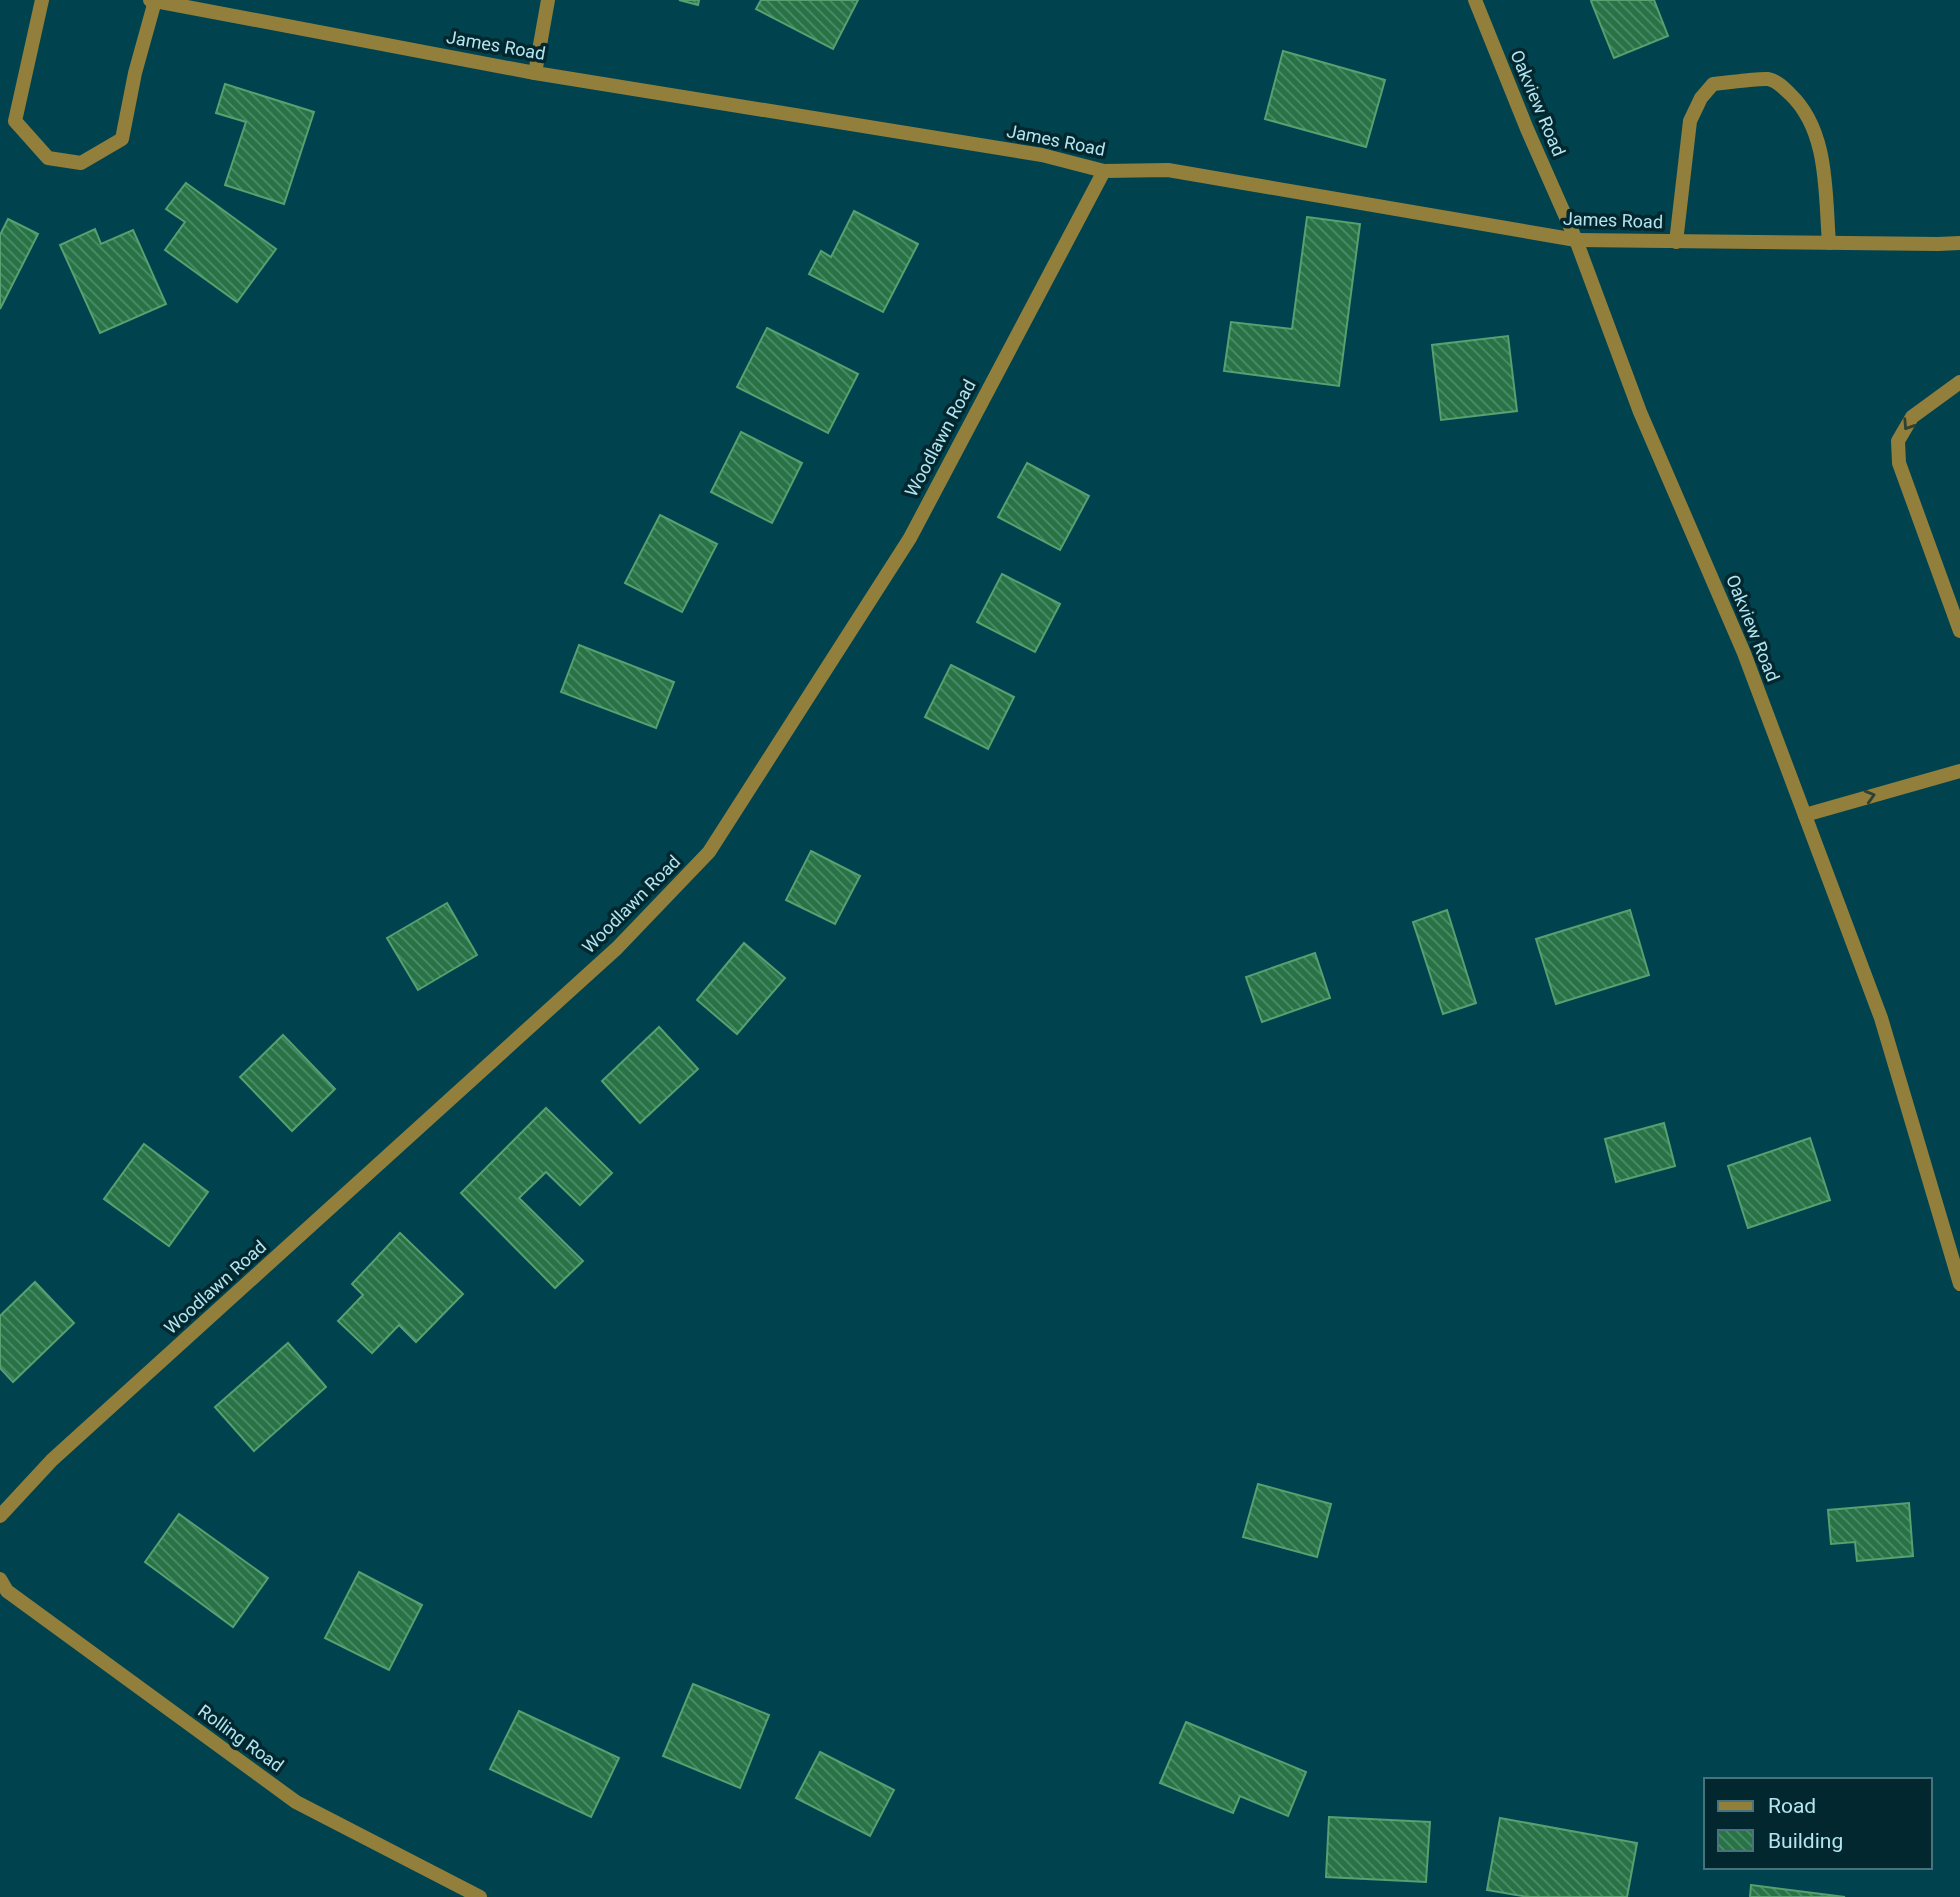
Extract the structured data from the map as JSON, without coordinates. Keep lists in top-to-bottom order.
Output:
{
  "streets": {
    "street": [
      "James Road",
      "Oakview Road",
      "Woodlawn Road",
      "Rolling Road"
    ]
  },
  "crossings": [
    ["James Road", "Oakview Road"],
    ["James Road", "Woodlawn Road"]
  ],
  "legend": ["Road", "Building"]
}
